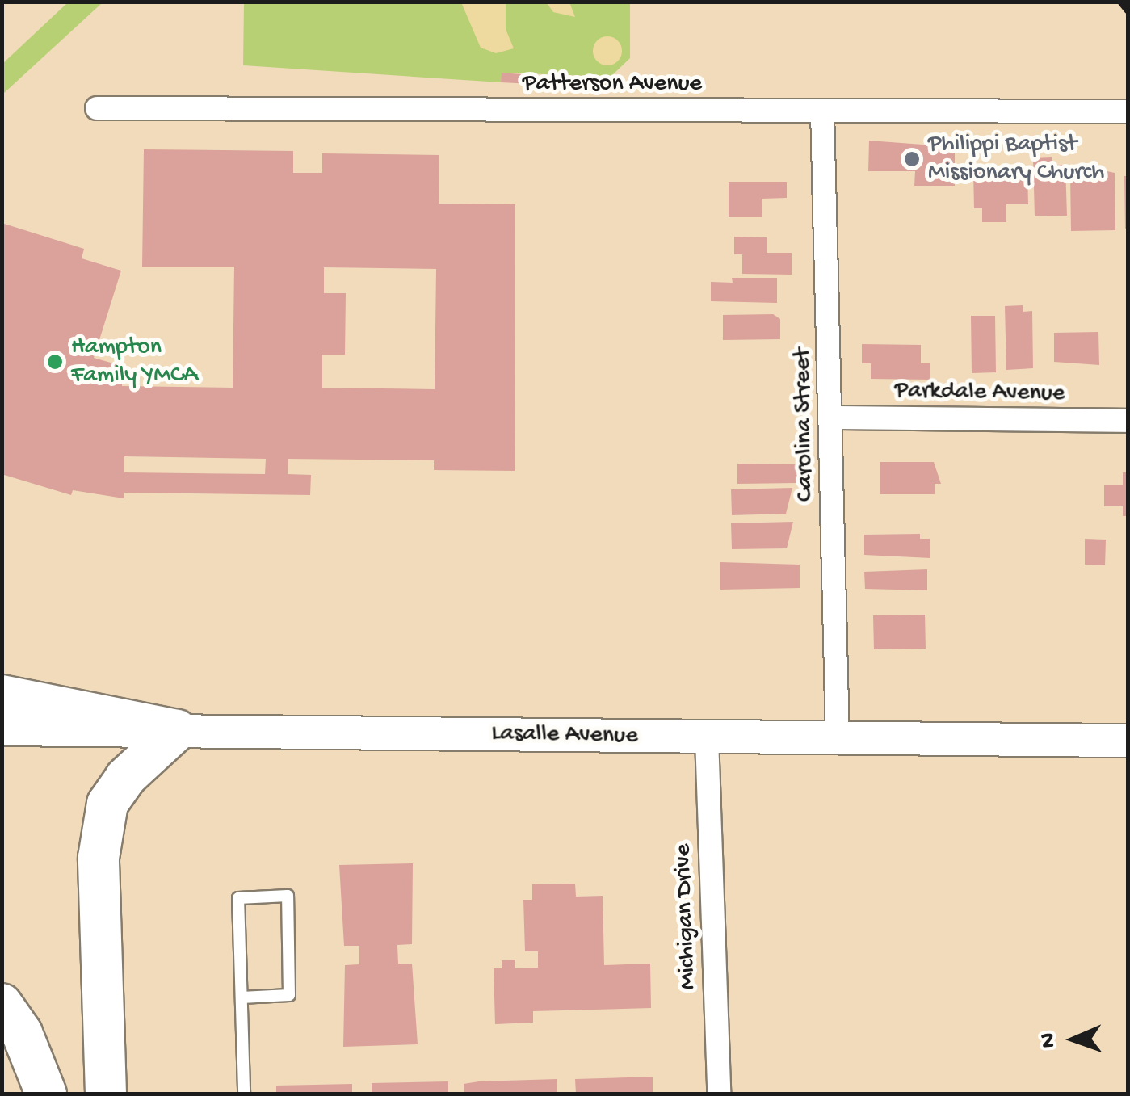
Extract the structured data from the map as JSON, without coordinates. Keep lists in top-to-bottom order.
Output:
{
  "streets": {
    "main road": ["Lasalle Avenue"],
    "street": [
      "Patterson Avenue",
      "Parkdale Avenue",
      "Carolina Street",
      "Michigan Drive"
    ]
  },
  "crossings": [
    ["Patterson Avenue", "Carolina Street"],
    ["Parkdale Avenue", "Carolina Street"],
    ["Carolina Street", "Lasalle Avenue"],
    ["Lasalle Avenue", "Michigan Drive"]
  ],
  "places": ["Philippi Baptist Missionary Church", "Hampton Family YMCA"],
  "north": "left"
}
